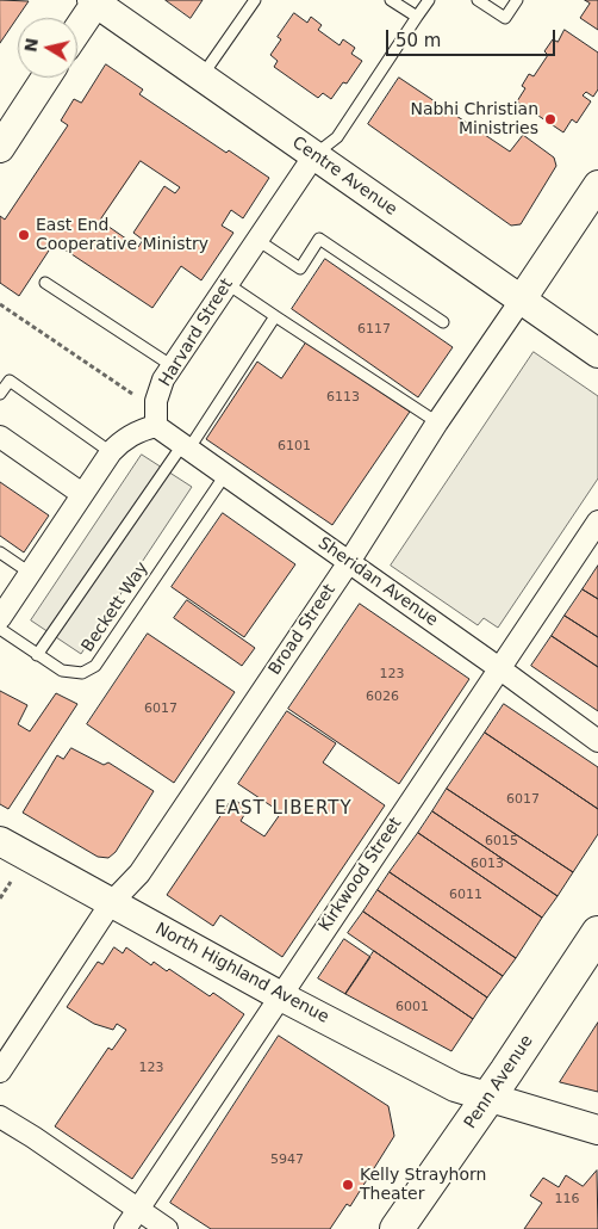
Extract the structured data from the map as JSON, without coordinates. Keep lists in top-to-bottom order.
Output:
{
  "streets": {
    "main road": [
      "Centre Avenue",
      "Broad Street",
      "North Highland Avenue",
      "Penn Avenue"
    ],
    "street": ["Harvard Street", "Sheridan Avenue", "Kirkwood Street"],
    "lane": ["Beckett Way"]
  },
  "crossings": [
    ["Centre Avenue", "Harvard Street"],
    ["Centre Avenue", "Broad Street"],
    ["Harvard Street", "Sheridan Avenue"],
    ["Sheridan Avenue", "Beckett Way"],
    ["Sheridan Avenue", "Broad Street"],
    ["Sheridan Avenue", "Kirkwood Street"],
    ["Broad Street", "North Highland Avenue"],
    ["Kirkwood Street", "North Highland Avenue"],
    ["North Highland Avenue", "Penn Avenue"]
  ],
  "districts": ["EAST LIBERTY"],
  "places": ["Nabhi Christian Ministries", "East End Cooperative Ministry", "Kelly Strayhorn Theater"],
  "house_numbers": [
    "6117",
    "6113",
    "6101",
    "123",
    "6026",
    "6017",
    "6017",
    "6015",
    "6013",
    "6011",
    "6001",
    "123",
    "5947",
    "116"
  ],
  "scale_bar": "50 m",
  "north": "left"
}
